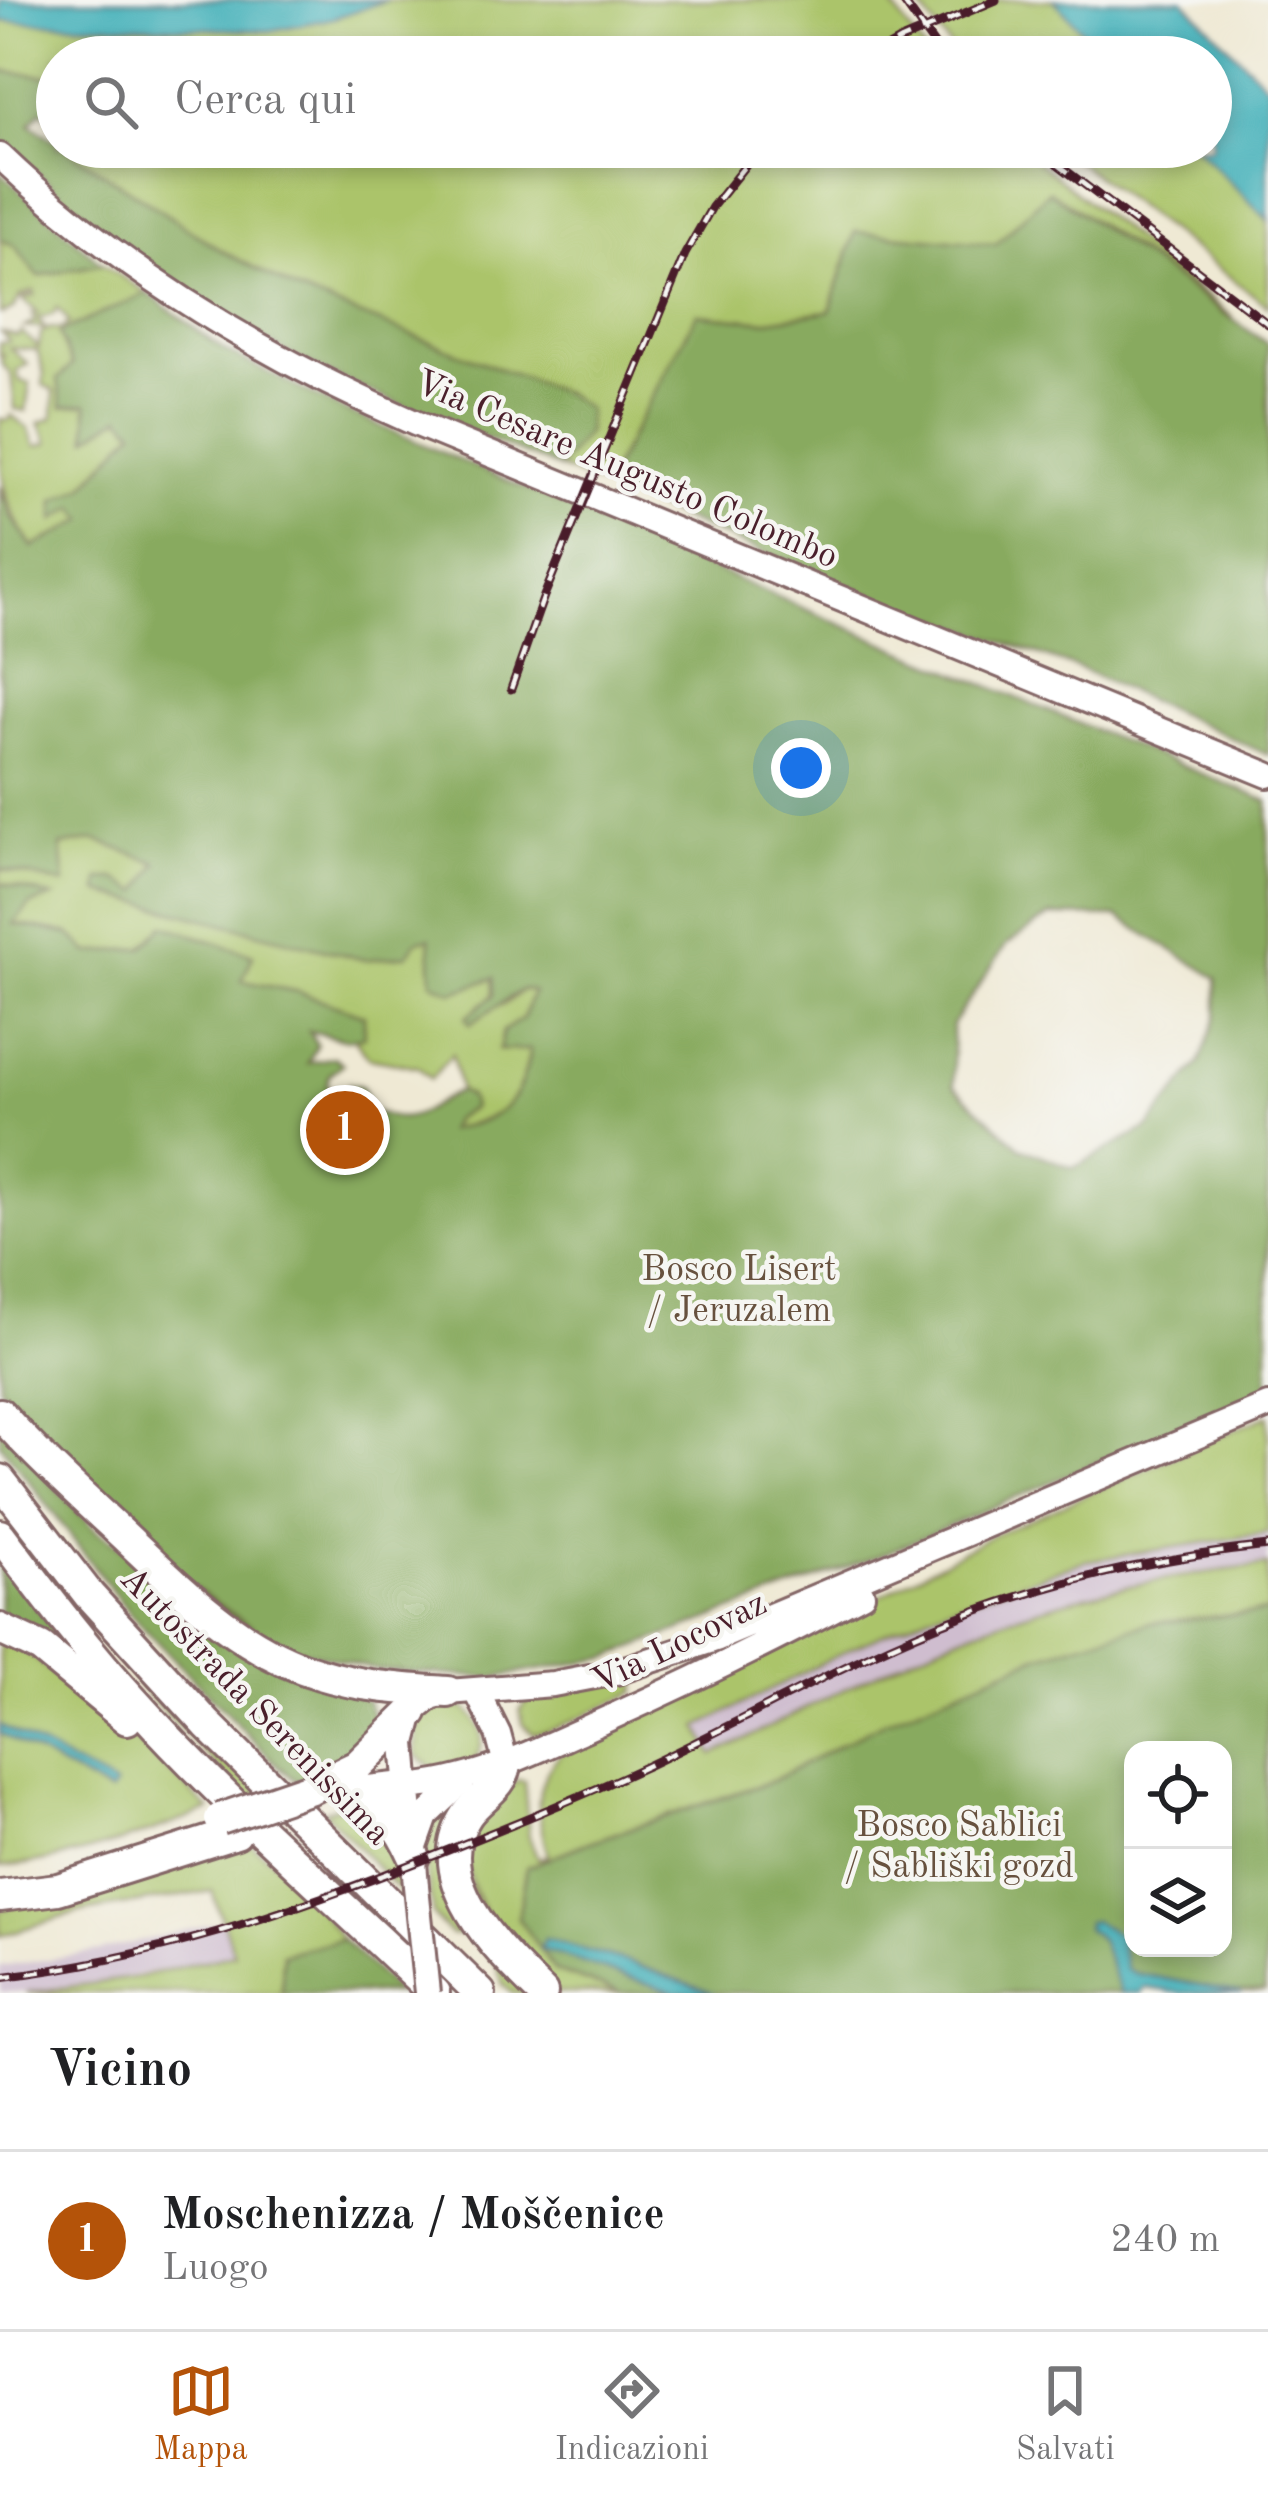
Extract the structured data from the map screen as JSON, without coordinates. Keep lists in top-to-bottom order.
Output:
{
  "streets": {
    "highway": ["Autostrada Serenissima"],
    "main road": ["Via Cesare Augusto Colombo", "Via Locovaz"]
  },
  "parks": ["Bosco Lisert / Jeruzalem", "Bosco Sablici / Sabliški gozd"],
  "page": {
    "search": "Cerca qui",
    "pins": "1",
    "heading": "Vicino",
    "list": [
      {
        "mark": "1",
        "name": "Moschenizza / Moščenice",
        "note": "Luogo",
        "value": "240 m"
      }
    ],
    "nav": ["Mappa", "Indicazioni", "Salvati"]
  }
}
